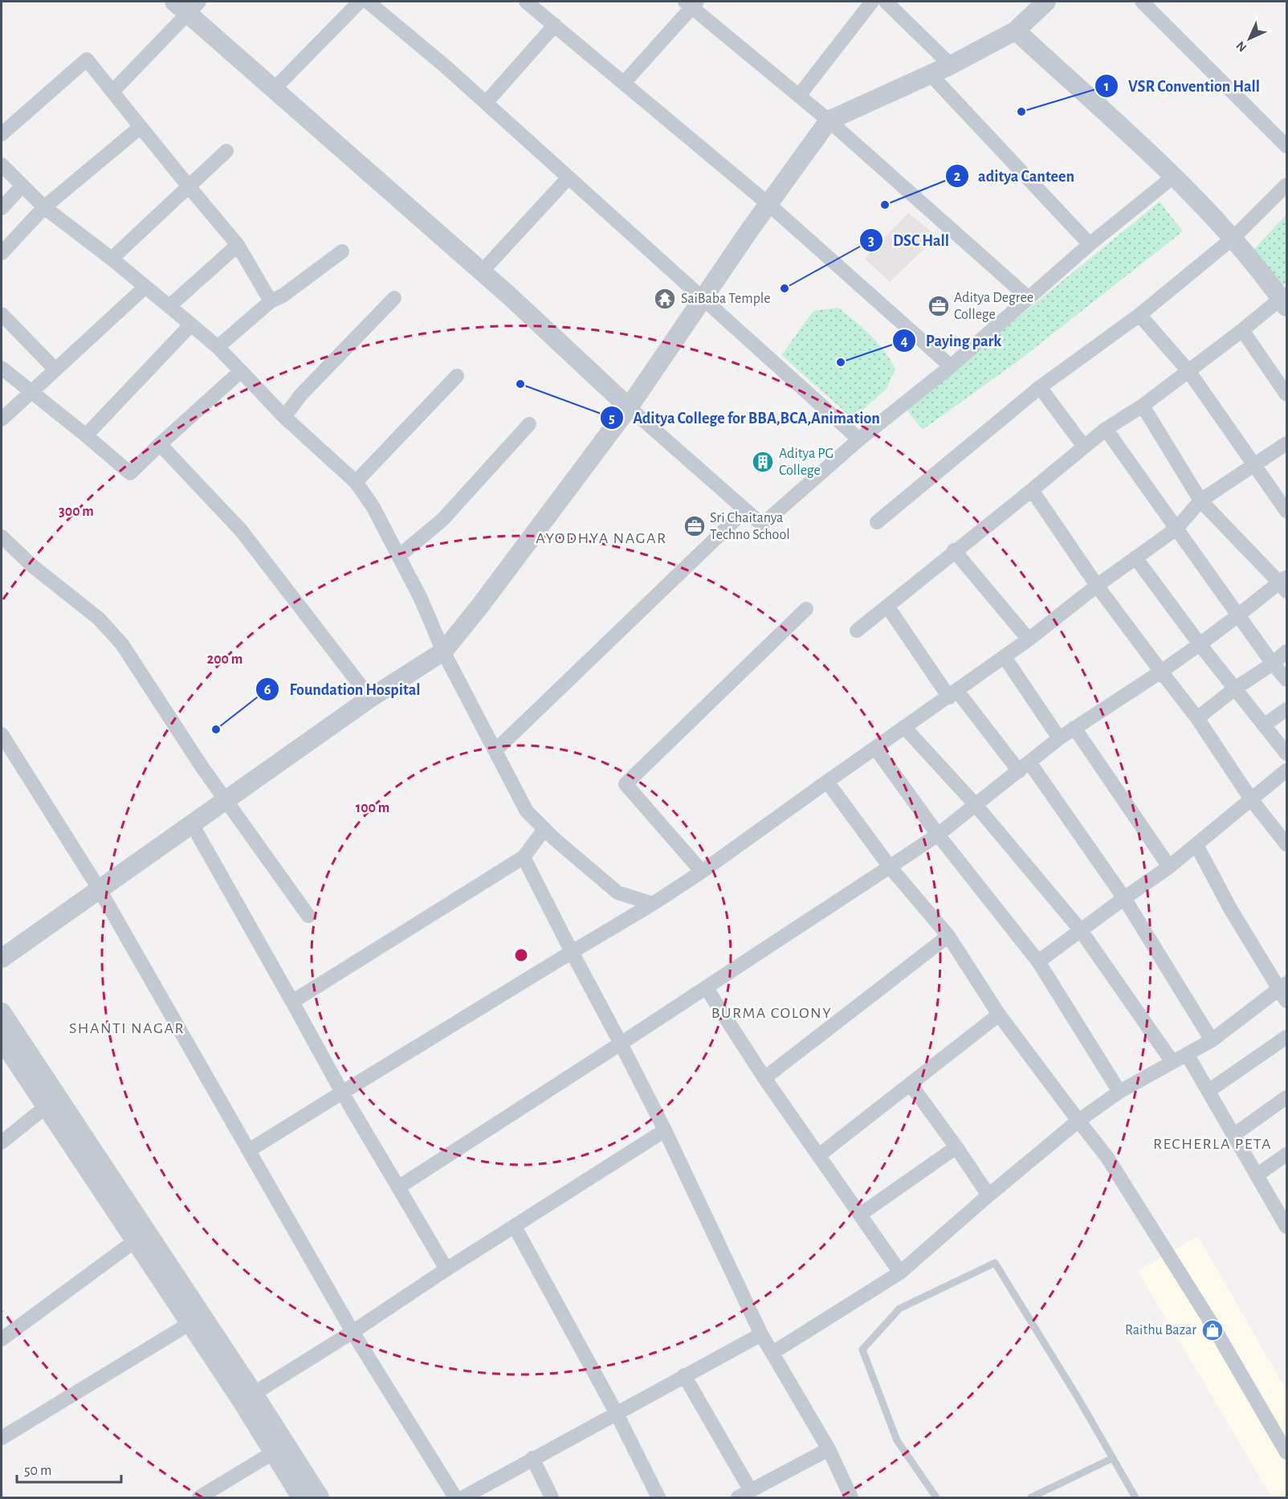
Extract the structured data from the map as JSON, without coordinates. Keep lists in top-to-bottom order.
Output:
{
  "districts": [
    "AYODHYA NAGAR",
    "BURMA COLONY",
    "SHANTI NAGAR",
    "RECHERLA PETA"
  ],
  "places": {
    "other": [
      "VSR Convention Hall",
      "aditya Canteen",
      "DSC Hall",
      "Paying park",
      "Aditya College for BBA,BCA,Animation",
      "Foundation Hospital"
    ],
    "temple": ["SaiBaba Temple"],
    "office": ["Aditya Degree College", "Sri Chaitanya Techno School"],
    "building": ["Aditya PG College"],
    "shop": ["Raithu Bazar"]
  },
  "scale_bar": "50 m",
  "north": "bottom left",
  "rings": ["300 m", "200 m", "100 m"]
}
